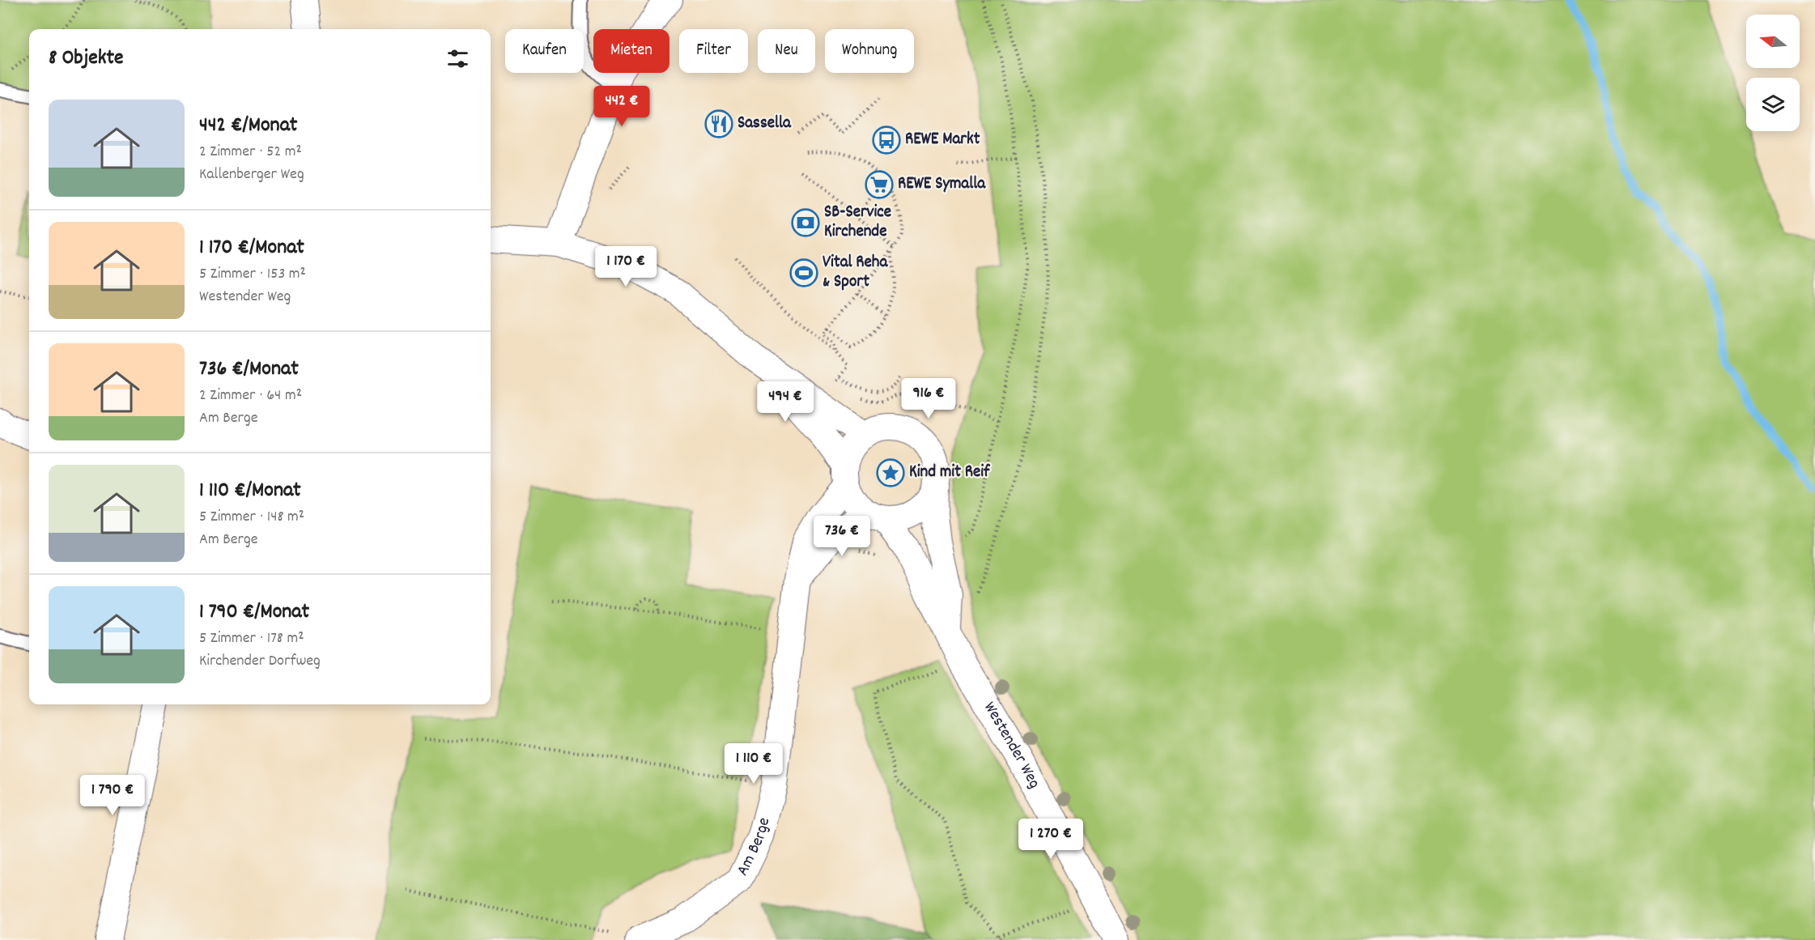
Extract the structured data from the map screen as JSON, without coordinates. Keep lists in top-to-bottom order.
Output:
{
  "streets": {
    "street": ["Westender Weg", "Am Berge"]
  },
  "crossings": [
    ["Westender Weg", "Am Berge"]
  ],
  "places": {
    "restaurant": ["Sassella"],
    "bus stop": ["REWE Markt"],
    "supermarket": ["REWE Symalla"],
    "bank": ["SB-Service Kirchende"],
    "sports": ["Vital Reha & Sport"],
    "place": ["Kind mit Reif"]
  },
  "north": "left",
  "page": {
    "chip": [
      "Kaufen",
      "Mieten",
      "Filter",
      "Neu",
      "Wohnung"
    ],
    "heading": "8 Objekte",
    "price": [
      "442 €",
      "1 170 €",
      "916 €",
      "494 €",
      "736 €",
      "1 110 €",
      "1 790 €",
      "1 270 €"
    ],
    "list": [
      {
        "name": "442 €/Monat",
        "note": "2 Zimmer · 52 m² · Kallenberger Weg"
      },
      {
        "name": "1 170 €/Monat",
        "note": "5 Zimmer · 153 m² · Westender Weg"
      },
      {
        "name": "736 €/Monat",
        "note": "2 Zimmer · 64 m² · Am Berge"
      },
      {
        "name": "1 110 €/Monat",
        "note": "5 Zimmer · 148 m² · Am Berge"
      },
      {
        "name": "1 790 €/Monat",
        "note": "5 Zimmer · 178 m² · Kirchender Dorfweg"
      }
    ]
  }
}
